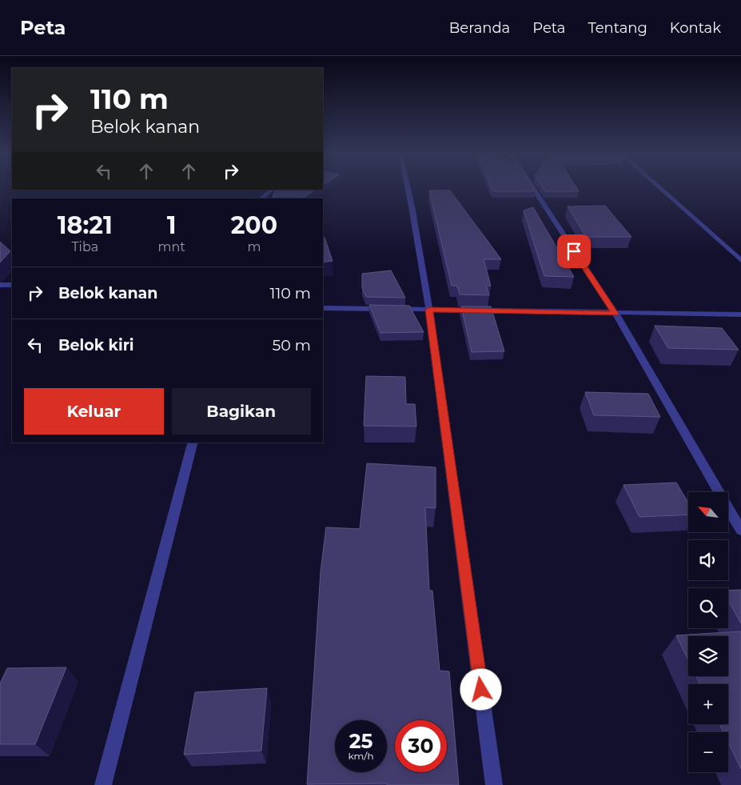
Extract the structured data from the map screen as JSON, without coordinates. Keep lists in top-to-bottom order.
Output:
{
  "north": "top left",
  "page": {
    "header": "Peta",
    "nav": [
      "Beranda",
      "Peta",
      "Tentang",
      "Kontak"
    ],
    "turn": ["110 m", "Belok kanan"],
    "eta": [
      "18:21",
      "Tiba",
      "1",
      "mnt",
      "200",
      "m"
    ],
    "list": [
      {
        "name": "Belok kanan",
        "value": "110 m"
      },
      {
        "name": "Belok kiri",
        "value": "50 m"
      }
    ],
    "buttons": ["Keluar", "Bagikan"],
    "map_buttons": ["+", "−"],
    "speed": "25 km/h",
    "limit": "30"
  }
}
